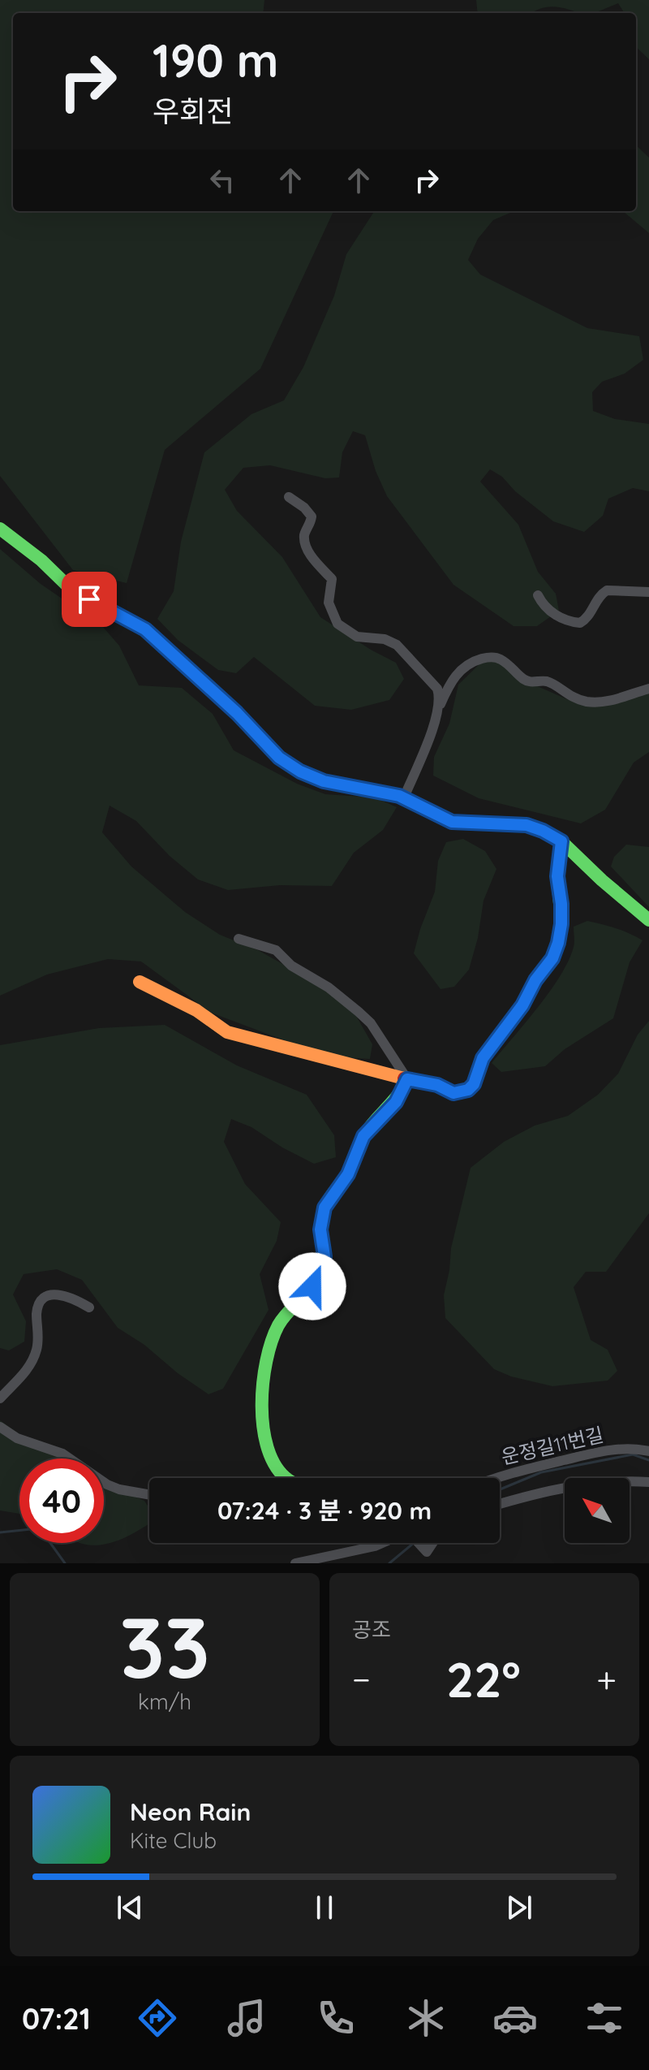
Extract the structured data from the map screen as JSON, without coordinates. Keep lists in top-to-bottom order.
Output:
{
  "streets": {
    "street": ["운정길11번길"]
  },
  "north": "top left",
  "page": {
    "turn": ["190 m", "우회전"],
    "limit": "40",
    "trip": "07:24 · 3 분 · 920 m",
    "tile": [
      ["33", "km/h"],
      "공조"
    ],
    "heat": ["−", "22°", "+"],
    "song": ["Neon Rain", "Kite Club"],
    "tabs": "07:21"
  }
}
